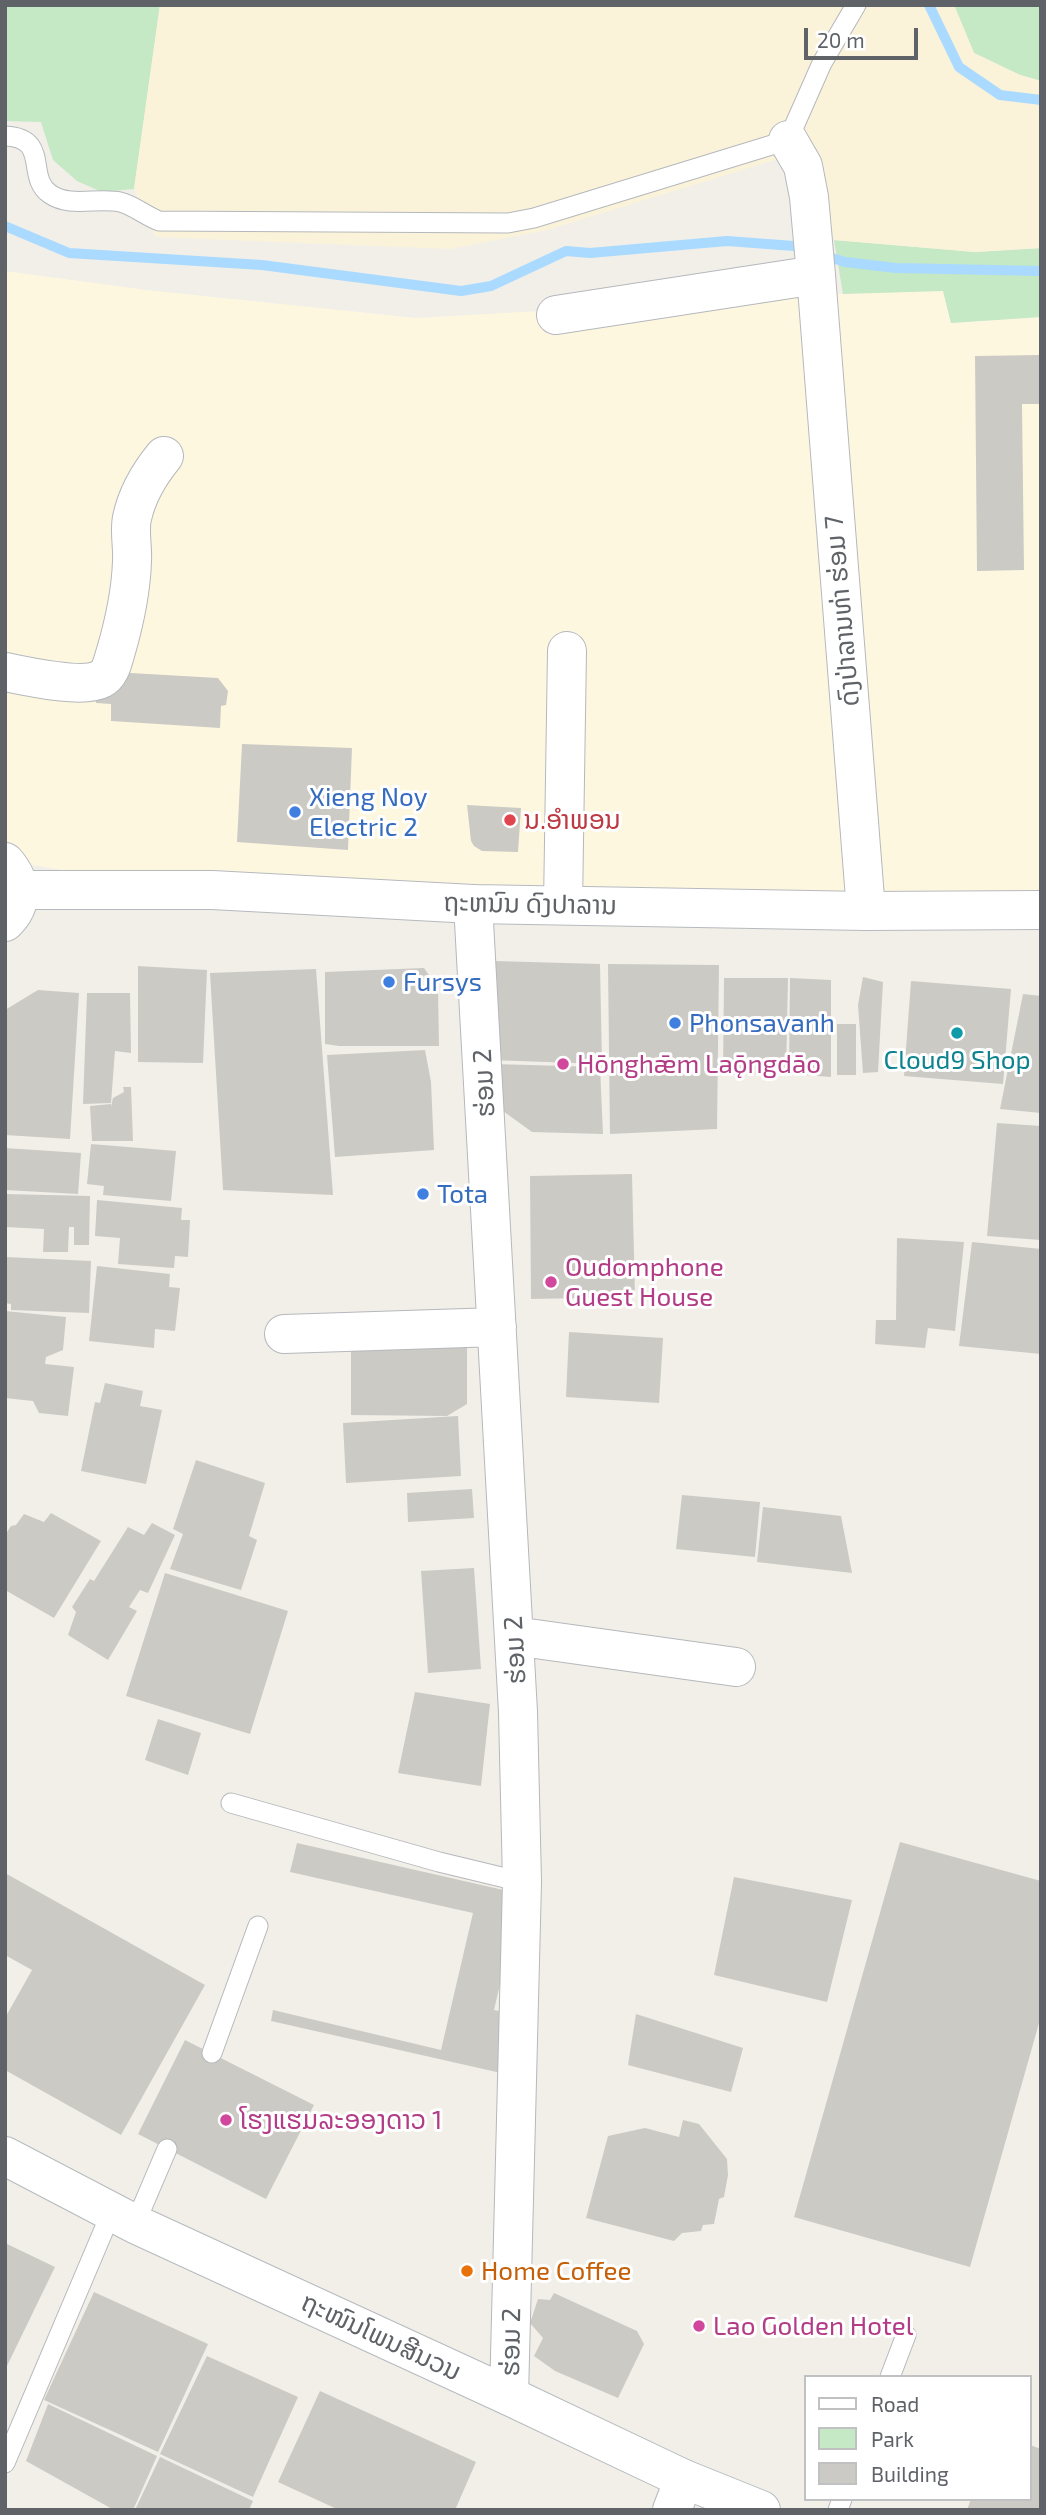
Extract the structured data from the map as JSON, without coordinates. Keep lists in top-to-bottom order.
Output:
{
  "streets": {
    "street": [
      "ດົງປ່າລານທ່າ ຮ່ອມ 7",
      "ຖະຫນົນ ດົງປາລານ",
      "ຮ່ອມ 2",
      "ຖະໜົນໂພນສີນວນ"
    ]
  },
  "crossings": [
    ["ດົງປ່າລານທ່າ ຮ່ອມ 7", "ຖະຫນົນ ດົງປາລານ"],
    ["ຖະຫນົນ ດົງປາລານ", "ຮ່ອມ 2"],
    ["ຮ່ອມ 2", "ຖະໜົນໂພນສີນວນ"]
  ],
  "places": [
    "Xieng Noy Electric 2",
    "ນ.ອຳພອນ",
    "Fursys",
    "Phonsavanh",
    "Cloud9 Shop",
    "Hōnghǣm Laǭngdāo",
    "Tota",
    "Oudomphone Guest House",
    "ໂຮງແຮມລະອອງດາວ 1",
    "Home Coffee",
    "Lao Golden Hotel"
  ],
  "legend": ["Road", "Park", "Building"],
  "scale_bar": "20 m"
}
